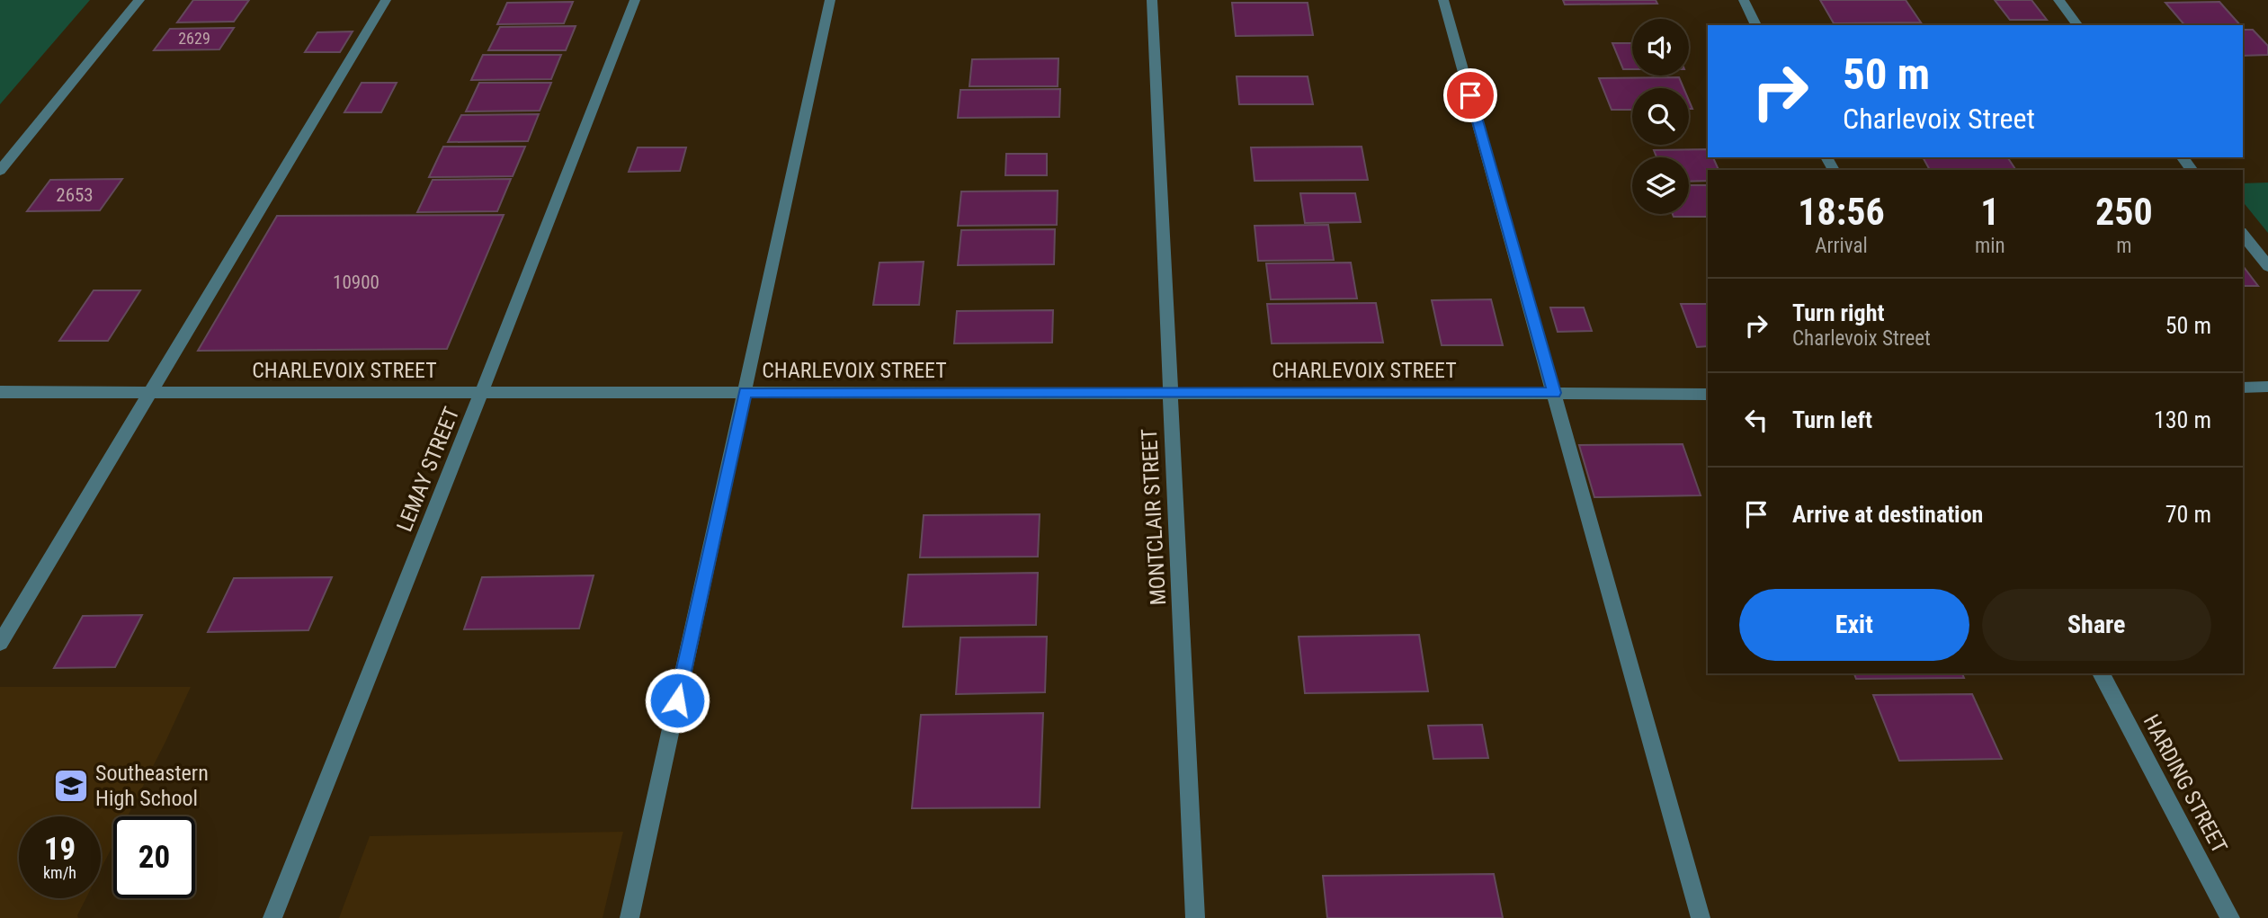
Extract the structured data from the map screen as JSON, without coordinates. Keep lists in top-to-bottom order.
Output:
{
  "streets": {
    "street": [
      "CHARLEVOIX STREET",
      "LEMAY STREET",
      "MONTCLAIR STREET",
      "HARDING STREET"
    ]
  },
  "crossings": [
    ["CHARLEVOIX STREET", "LEMAY STREET"],
    ["CHARLEVOIX STREET", "MONTCLAIR STREET"]
  ],
  "places": {
    "school or university": ["Southeastern High School"]
  },
  "house_numbers": ["2629", "2653", "10900"],
  "page": {
    "turn": ["50 m", "Charlevoix Street"],
    "eta": [
      "18:56",
      "Arrival",
      "1",
      "min",
      "250",
      "m"
    ],
    "list": [
      {
        "name": "Turn right",
        "note": "Charlevoix Street",
        "value": "50 m"
      },
      {
        "name": "Turn left",
        "value": "130 m"
      },
      {
        "name": "Arrive at destination",
        "value": "70 m"
      }
    ],
    "buttons": ["Exit", "Share"],
    "speed": "19 km/h",
    "limit": "20"
  }
}
